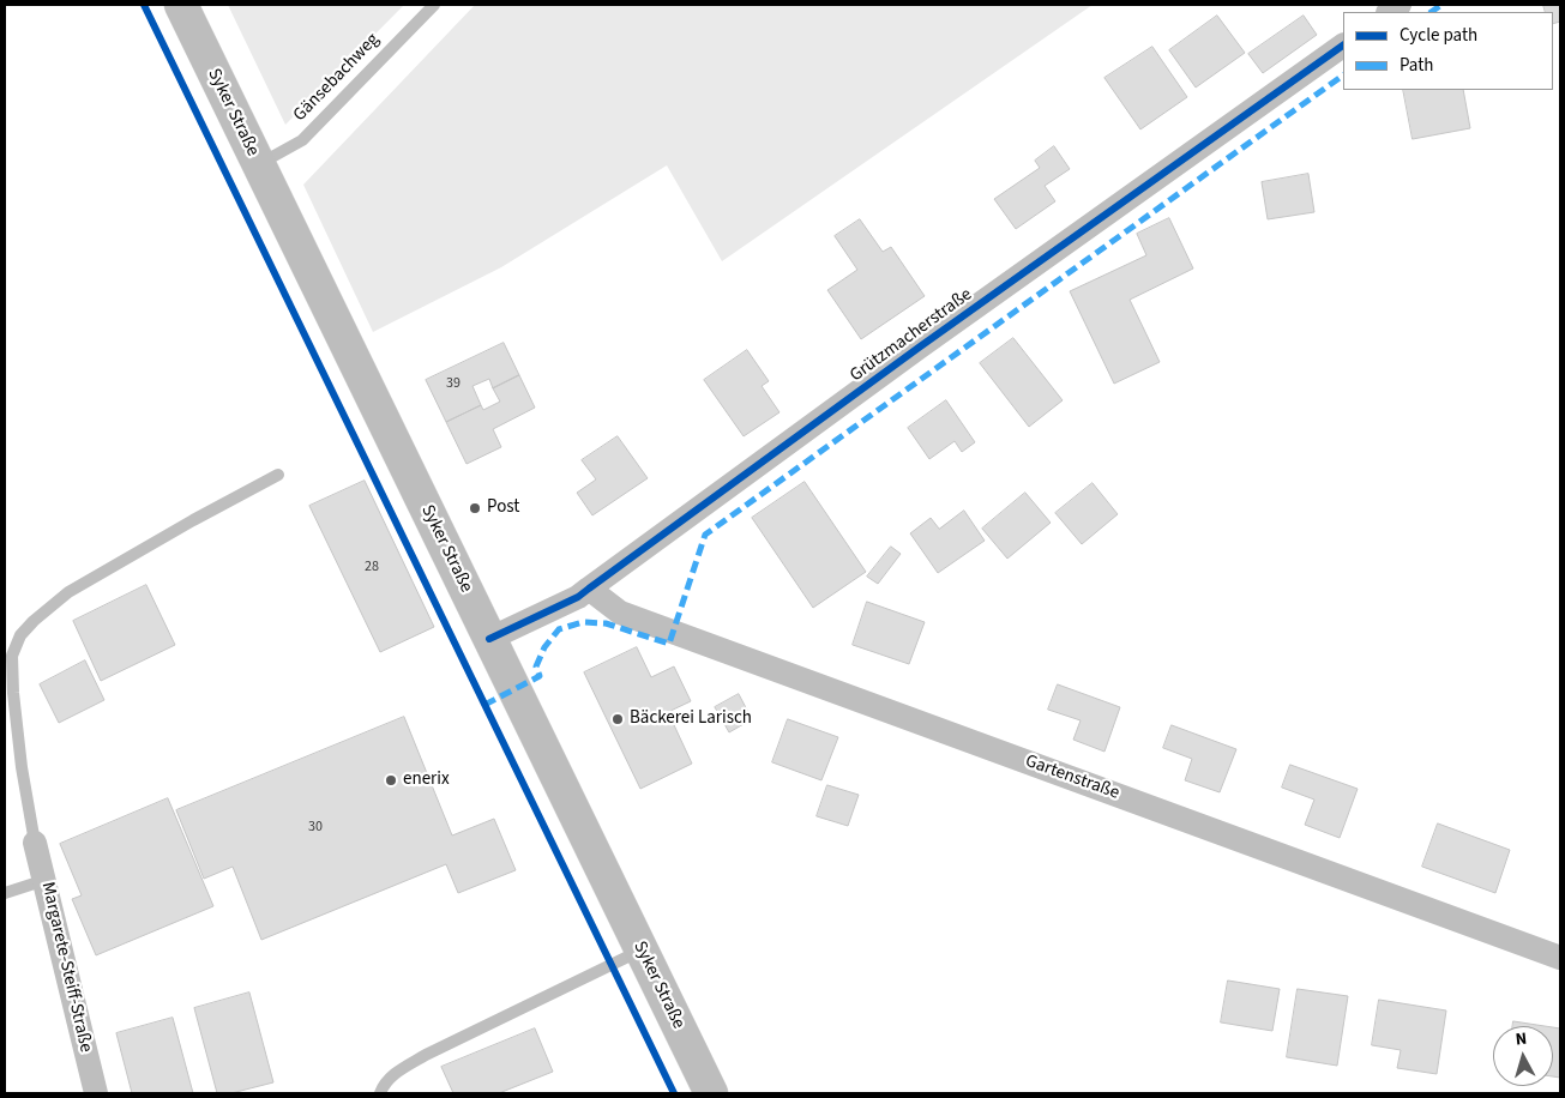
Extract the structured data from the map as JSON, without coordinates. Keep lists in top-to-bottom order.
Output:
{
  "streets": {
    "main road": ["Syker Straße"],
    "street": ["Grützmacherstraße", "Gartenstraße", "Margarete-Steiff-Straße"],
    "lane": ["Gänsebachweg"]
  },
  "crossings": [
    ["Gänsebachweg", "Syker Straße"],
    ["Syker Straße", "Grützmacherstraße"],
    ["Grützmacherstraße", "Gartenstraße"]
  ],
  "places": ["Post", "Bäckerei Larisch", "enerix"],
  "house_numbers": ["39", "28", "30"],
  "legend": ["Cycle path", "Path"],
  "north": "top"
}
